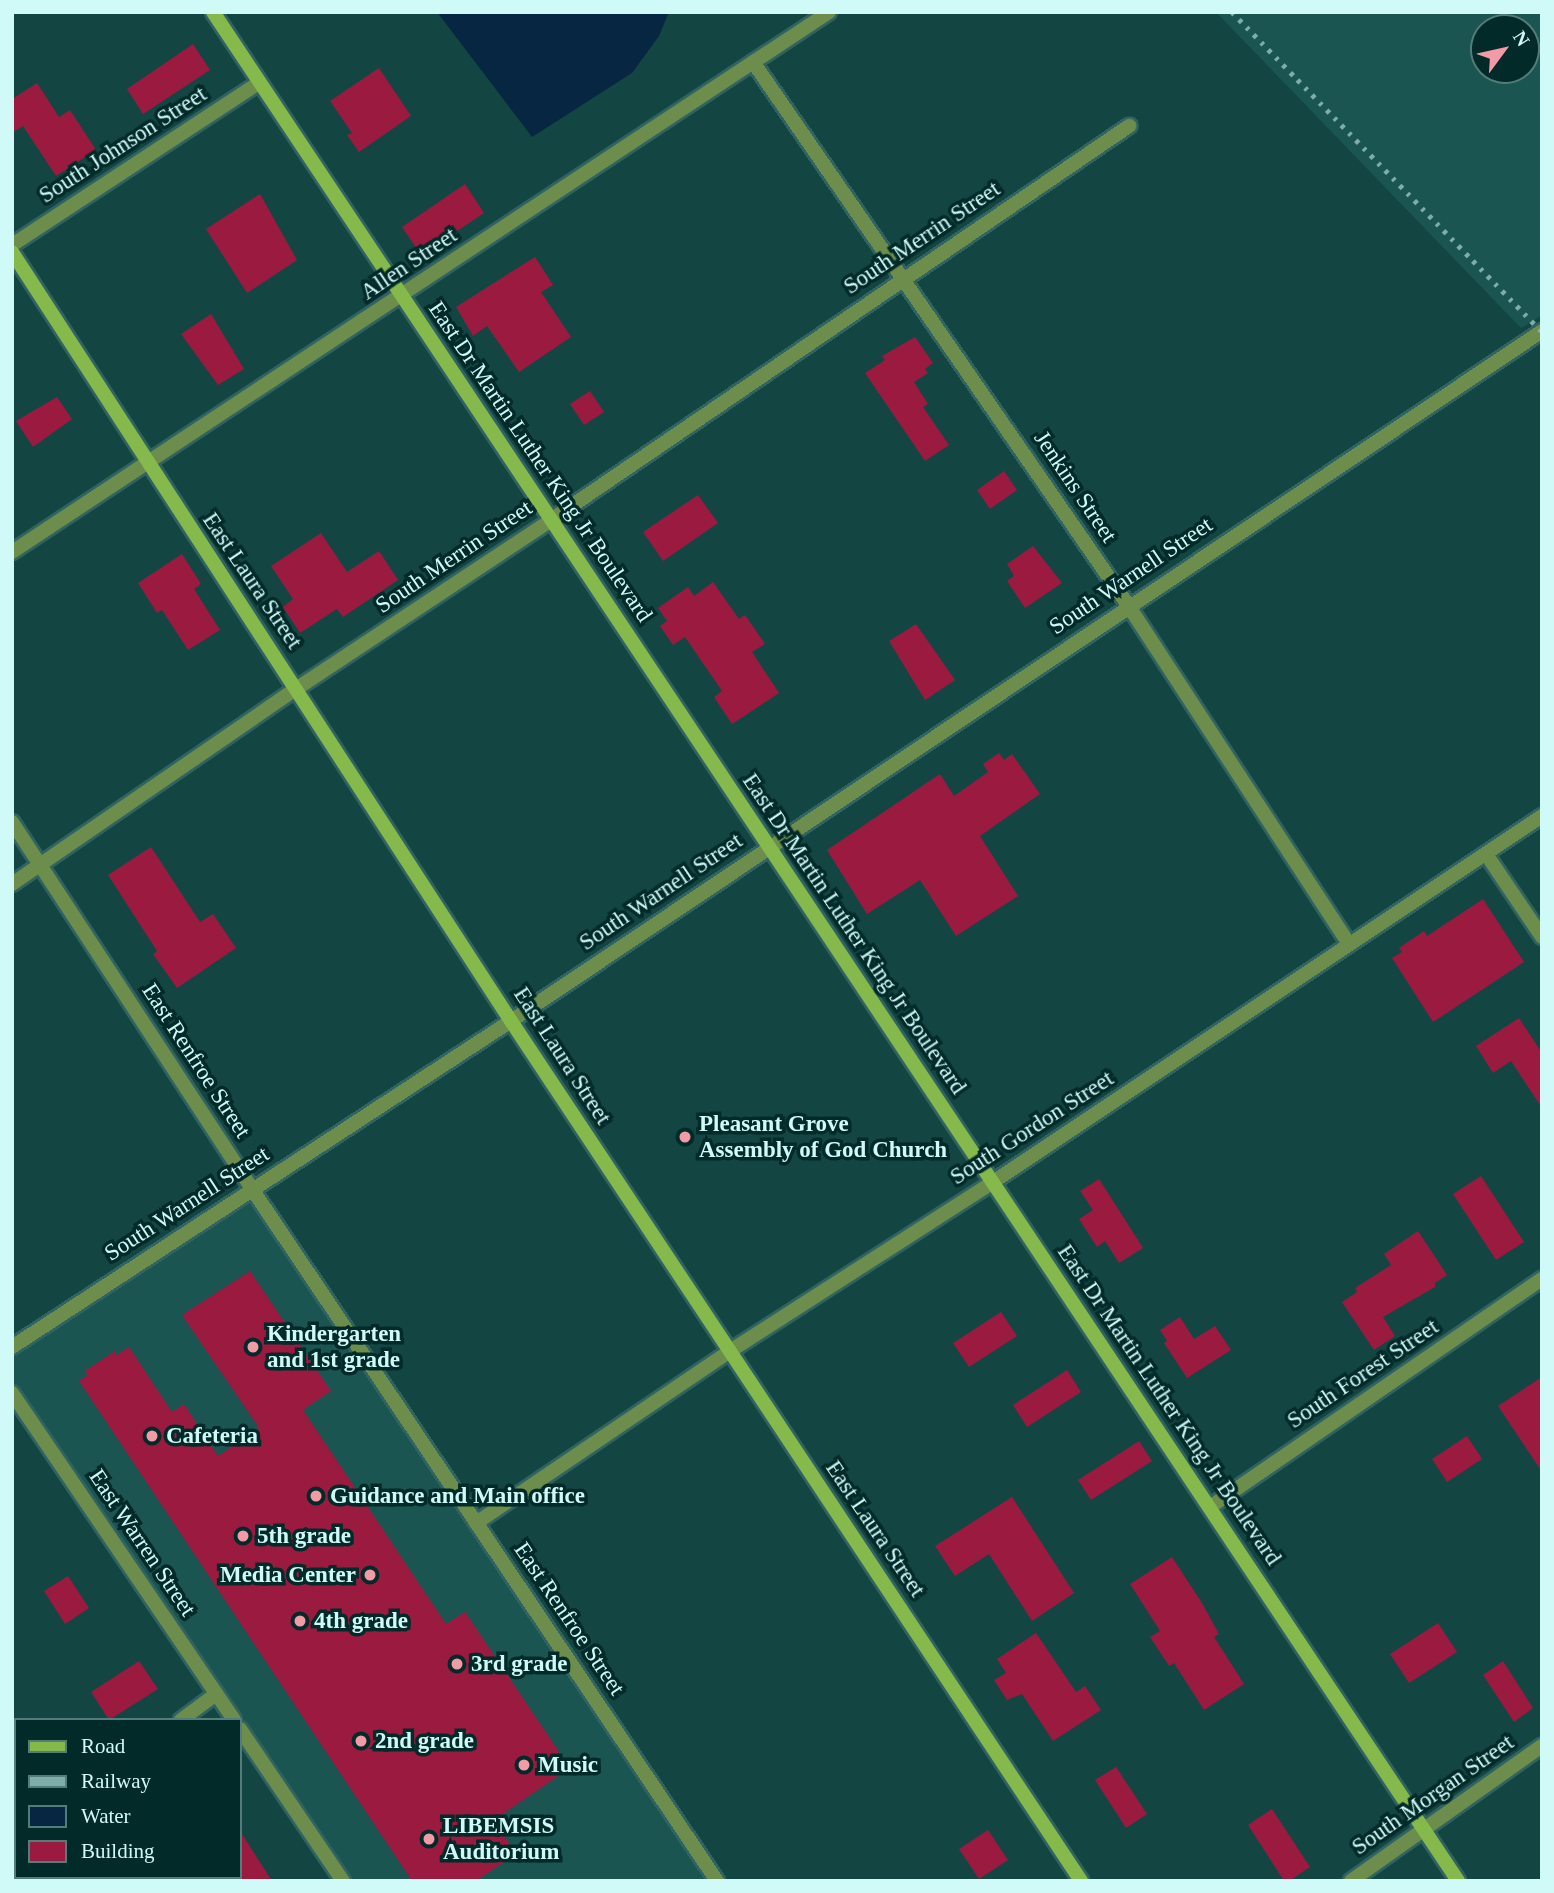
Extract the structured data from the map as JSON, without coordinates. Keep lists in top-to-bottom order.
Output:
{
  "streets": {
    "street": [
      "South Johnson Street",
      "South Merrin Street",
      "Allen Street",
      "East Dr Martin Luther King Jr Boulevard",
      "Jenkins Street",
      "South Warnell Street",
      "East Laura Street",
      "East Renfroe Street",
      "South Gordon Street",
      "South Forest Street",
      "East Warren Street",
      "South Morgan Street"
    ]
  },
  "crossings": [
    ["South Johnson Street", "East Dr Martin Luther King Jr Boulevard"],
    ["South Merrin Street", "East Dr Martin Luther King Jr Boulevard"],
    ["South Merrin Street", "Jenkins Street"],
    ["South Merrin Street", "East Laura Street"],
    ["South Merrin Street", "East Renfroe Street"],
    ["Allen Street", "East Dr Martin Luther King Jr Boulevard"],
    ["Allen Street", "Jenkins Street"],
    ["Allen Street", "East Laura Street"],
    ["East Dr Martin Luther King Jr Boulevard", "South Warnell Street"],
    ["East Dr Martin Luther King Jr Boulevard", "South Gordon Street"],
    ["East Dr Martin Luther King Jr Boulevard", "South Forest Street"],
    ["East Dr Martin Luther King Jr Boulevard", "South Morgan Street"],
    ["Jenkins Street", "South Warnell Street"],
    ["Jenkins Street", "South Gordon Street"],
    ["South Warnell Street", "East Laura Street"],
    ["South Warnell Street", "East Renfroe Street"],
    ["East Laura Street", "South Gordon Street"],
    ["East Renfroe Street", "South Gordon Street"]
  ],
  "places": [
    "Pleasant Grove Assembly of God Church",
    "Kindergarten and 1st grade",
    "Cafeteria",
    "Guidance and Main office",
    "5th grade",
    "Media Center",
    "4th grade",
    "3rd grade",
    "2nd grade",
    "Music",
    "LIBEMSIS Auditorium"
  ],
  "legend": [
    "Road",
    "Railway",
    "Water",
    "Building"
  ],
  "north": "top right"
}
